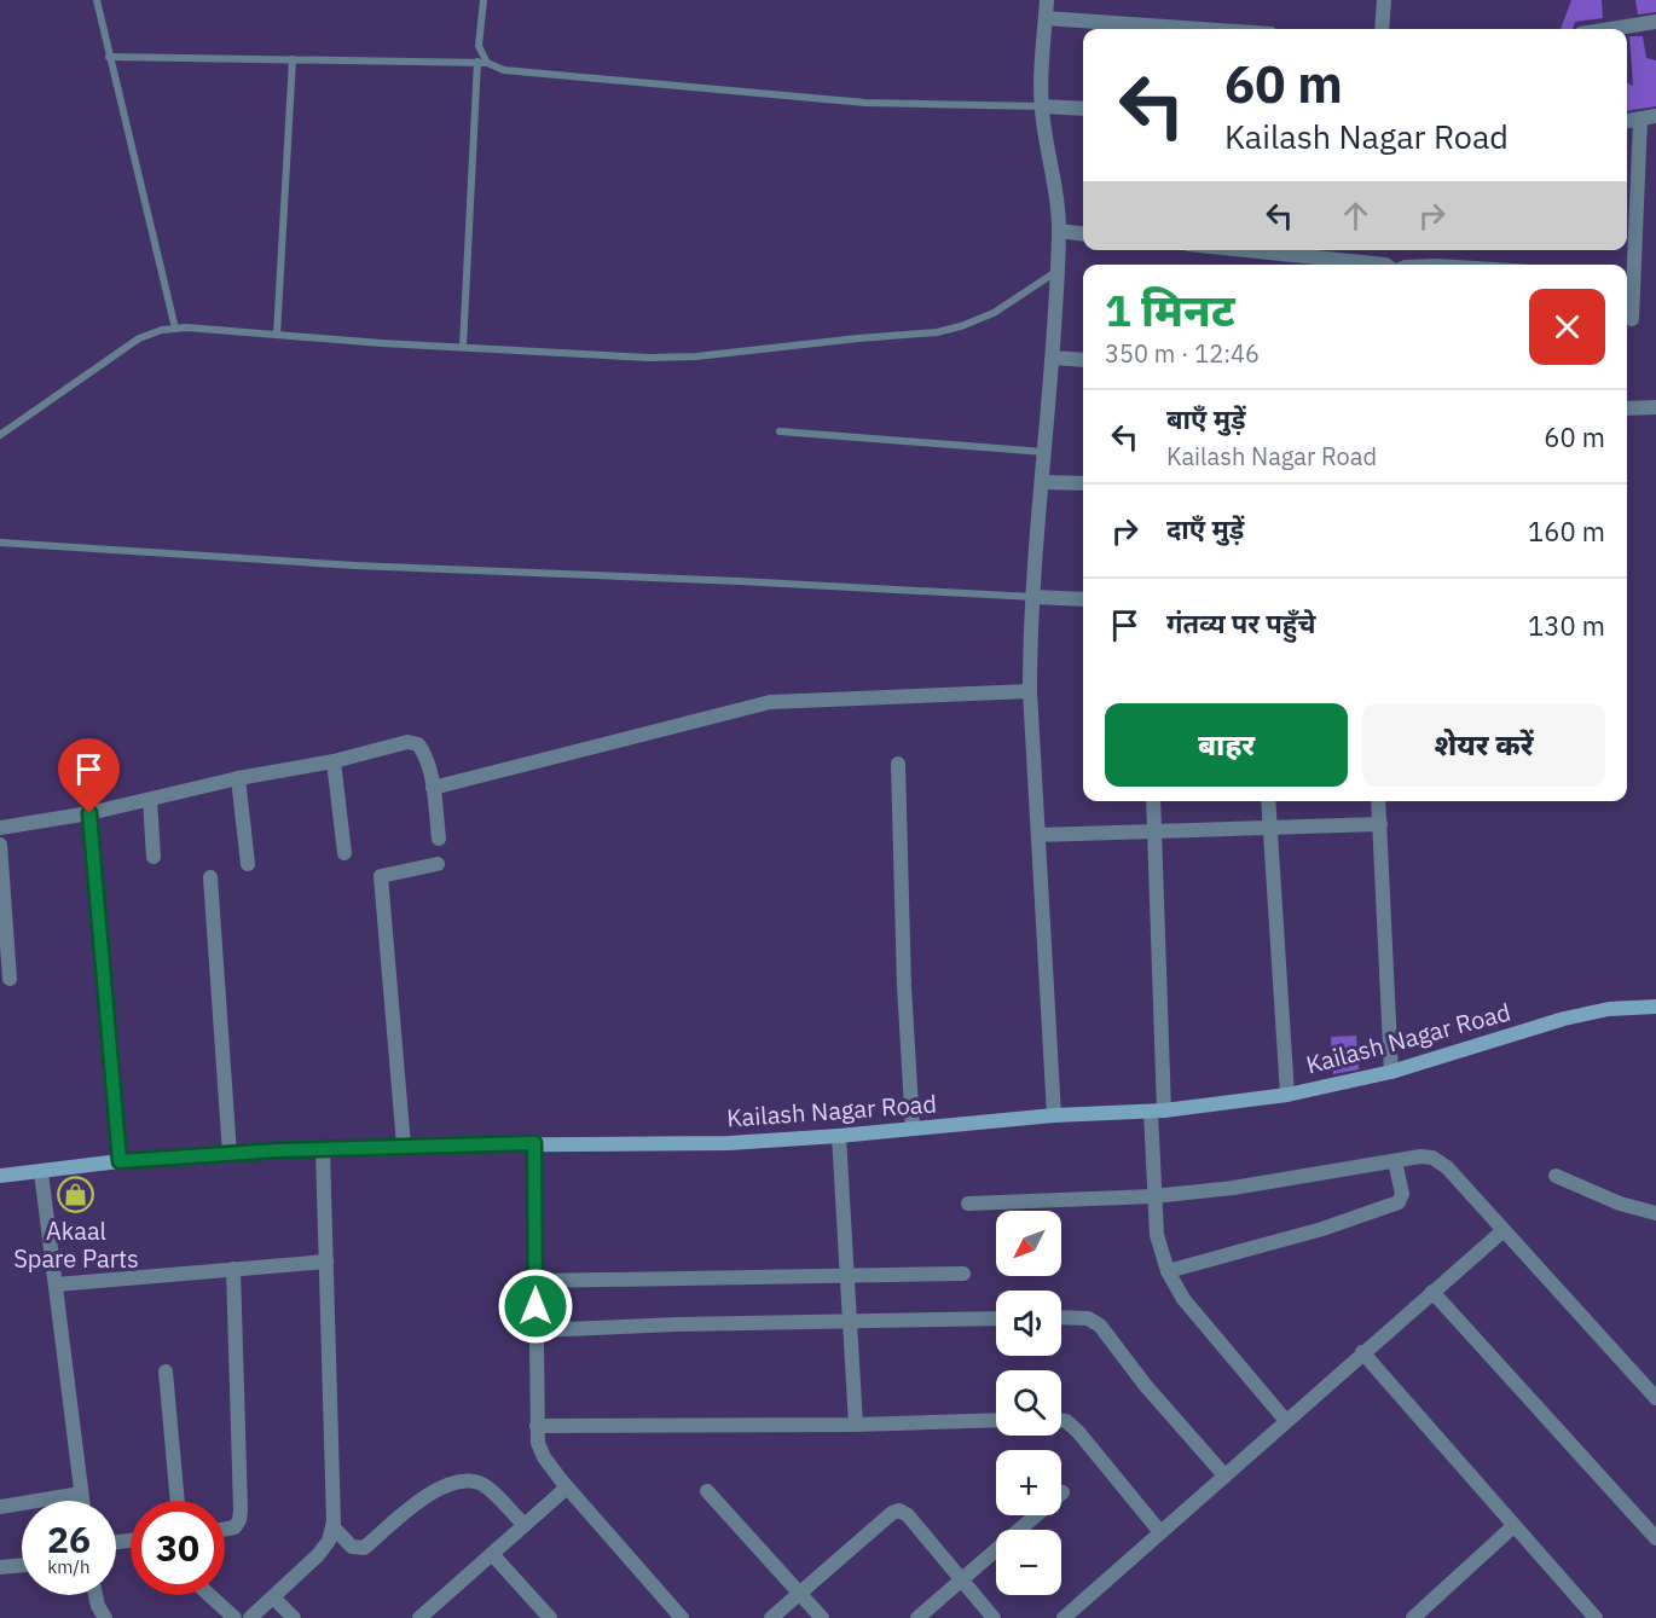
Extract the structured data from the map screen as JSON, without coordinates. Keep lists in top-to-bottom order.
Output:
{
  "streets": {
    "street": ["Kailash Nagar Road"]
  },
  "places": {
    "shop": ["Akaal Spare Parts"]
  },
  "north": "bottom left",
  "page": {
    "turn": ["60 m", "Kailash Nagar Road"],
    "heading": ["1 मिनट", "350 m · 12:46"],
    "list": [
      {
        "name": "बाएँ मुड़ें",
        "note": "Kailash Nagar Road",
        "value": "60 m"
      },
      {
        "name": "दाएँ मुड़ें",
        "value": "160 m"
      },
      {
        "name": "गंतव्य पर पहुँचे",
        "value": "130 m"
      }
    ],
    "buttons": ["बाहर", "शेयर करें"],
    "map_buttons": ["+", "−"],
    "speed": "26 km/h",
    "limit": "30"
  }
}
